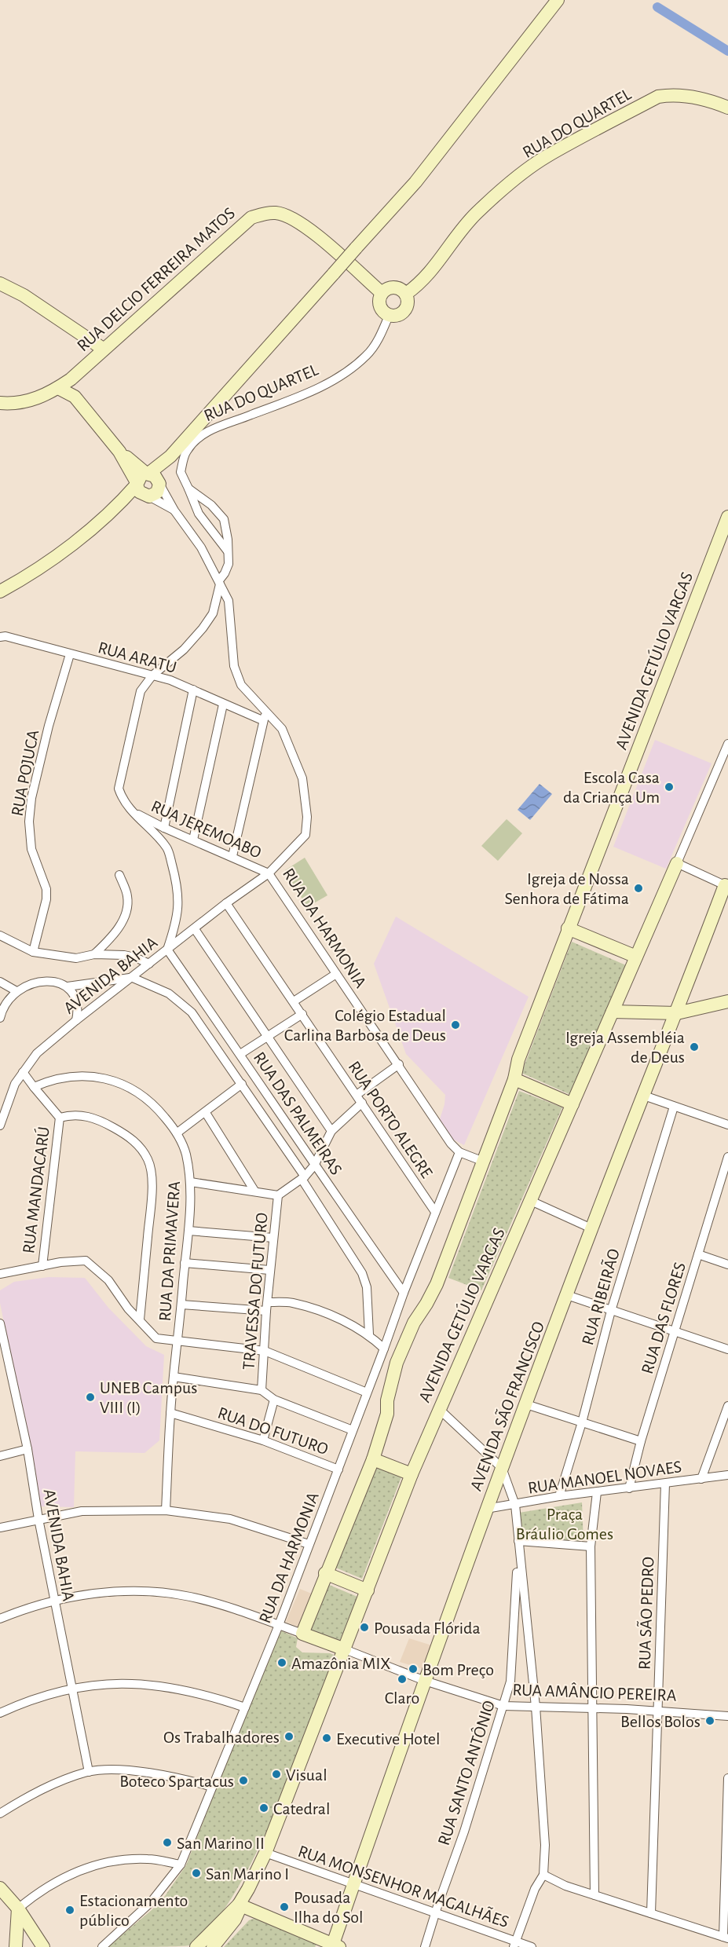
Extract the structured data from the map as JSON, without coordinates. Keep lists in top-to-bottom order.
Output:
{
  "streets": {
    "street": [
      "RUA DO QUARTEL",
      "RUA DELCIO FERREIRA MATOS",
      "RUA ARATU",
      "AVENIDA GETÚLIO VARGAS",
      "RUA POJUCA",
      "RUA JEREMOABO",
      "RUA DA HARMONIA",
      "AVENIDA BAHIA",
      "RUA DAS PALMEIRAS",
      "RUA PORTO ALEGRE",
      "RUA MANDACARÚ",
      "RUA DA PRIMAVERA",
      "TRAVESSA DO FUTURO",
      "RUA RIBEIRÃO",
      "RUA DAS FLORES",
      "AVENIDA SÃO FRANCISCO",
      "RUA DO FUTURO",
      "RUA MANOEL NOVAES",
      "RUA SÃO PEDRO",
      "RUA AMÂNCIO PEREIRA",
      "RUA SANTO ANTÔNIO",
      "RUA MONSENHOR MAGALHÃES"
    ]
  },
  "crossings": [
    ["RUA DO QUARTEL", "RUA DELCIO FERREIRA MATOS"],
    ["RUA DO QUARTEL", "RUA DA HARMONIA"],
    ["RUA ARATU", "RUA POJUCA"],
    ["RUA ARATU", "RUA DA HARMONIA"],
    ["AVENIDA GETÚLIO VARGAS", "RUA DA HARMONIA"],
    ["AVENIDA GETÚLIO VARGAS", "RUA AMÂNCIO PEREIRA"],
    ["AVENIDA GETÚLIO VARGAS", "RUA MONSENHOR MAGALHÃES"],
    ["RUA JEREMOABO", "RUA DA HARMONIA"],
    ["RUA JEREMOABO", "AVENIDA BAHIA"],
    ["RUA DA HARMONIA", "AVENIDA BAHIA"],
    ["RUA DA HARMONIA", "RUA DAS PALMEIRAS"],
    ["RUA DA HARMONIA", "RUA PORTO ALEGRE"],
    ["RUA DA HARMONIA", "RUA DO FUTURO"],
    ["AVENIDA BAHIA", "RUA DAS PALMEIRAS"],
    ["AVENIDA BAHIA", "RUA PORTO ALEGRE"],
    ["RUA DA PRIMAVERA", "RUA DO FUTURO"],
    ["RUA RIBEIRÃO", "RUA MANOEL NOVAES"],
    ["RUA DAS FLORES", "RUA MANOEL NOVAES"],
    ["AVENIDA SÃO FRANCISCO", "RUA MANOEL NOVAES"],
    ["AVENIDA SÃO FRANCISCO", "RUA AMÂNCIO PEREIRA"],
    ["AVENIDA SÃO FRANCISCO", "RUA MONSENHOR MAGALHÃES"],
    ["RUA MANOEL NOVAES", "RUA SÃO PEDRO"],
    ["RUA SÃO PEDRO", "RUA AMÂNCIO PEREIRA"],
    ["RUA AMÂNCIO PEREIRA", "RUA SANTO ANTÔNIO"],
    ["RUA SANTO ANTÔNIO", "RUA MONSENHOR MAGALHÃES"]
  ],
  "parks": ["Praça Bráulio Gomes"],
  "places": [
    "Escola Casa da Criança Um",
    "Igreja de Nossa Senhora de Fátima",
    "Colégio Estadual Carlina Barbosa de Deus",
    "Igreja Assembléia de Deus",
    "UNEB Campus VIII (I)",
    "Pousada Flórida",
    "Amazônia MIX",
    "Bom Preço",
    "Claro",
    "Bellos Bolos",
    "Os Trabalhadores",
    "Executive Hotel",
    "Visual",
    "Boteco Spartacus",
    "Catedral",
    "San Marino II",
    "San Marino I",
    "Pousada Ilha do Sol",
    "Estacionamento público"
  ]
}
